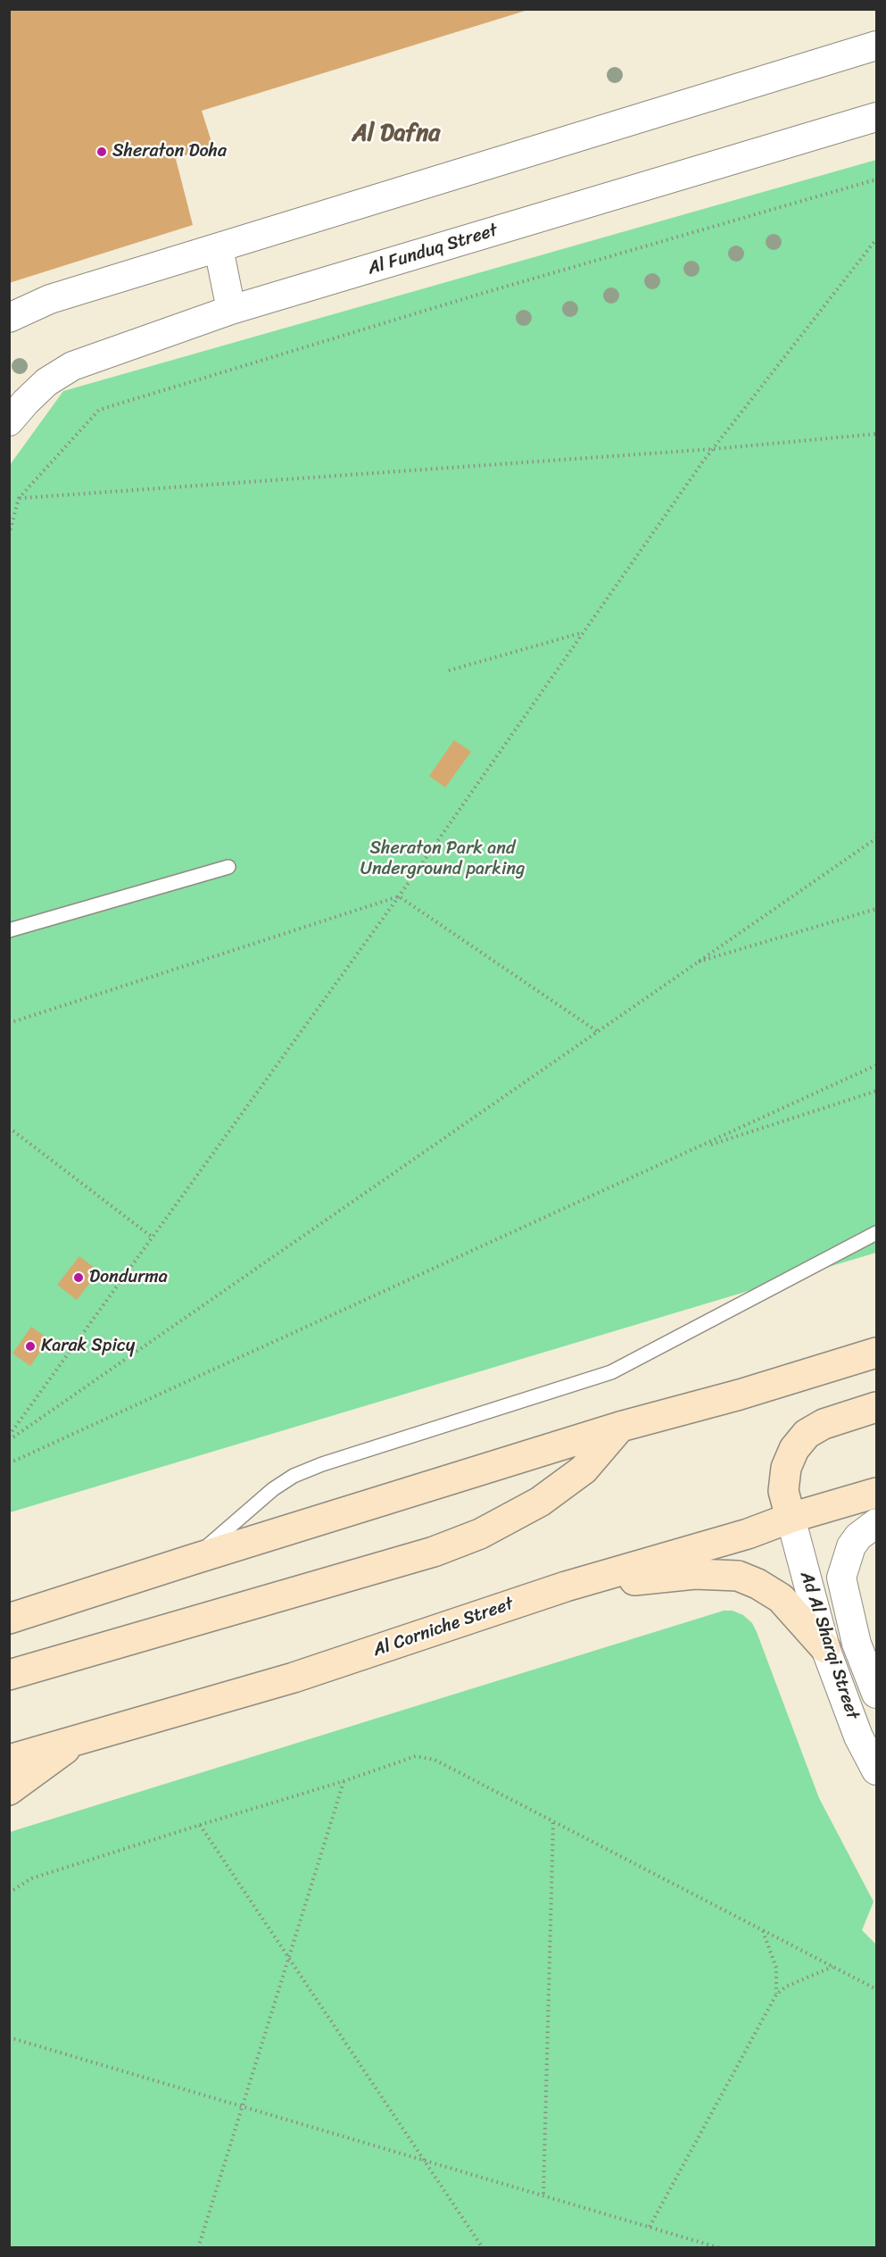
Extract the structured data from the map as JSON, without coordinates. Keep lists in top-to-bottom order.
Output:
{
  "streets": {
    "main road": ["Al Corniche Street"],
    "street": ["Al Funduq Street", "Ad Al Sharqi Street"]
  },
  "crossings": [
    ["Al Corniche Street", "Ad Al Sharqi Street"]
  ],
  "districts": ["Al Dafna"],
  "parks": ["Sheraton Park and Underground parking"],
  "places": ["Sheraton Doha", "Dondurma", "Karak Spicy"]
}
